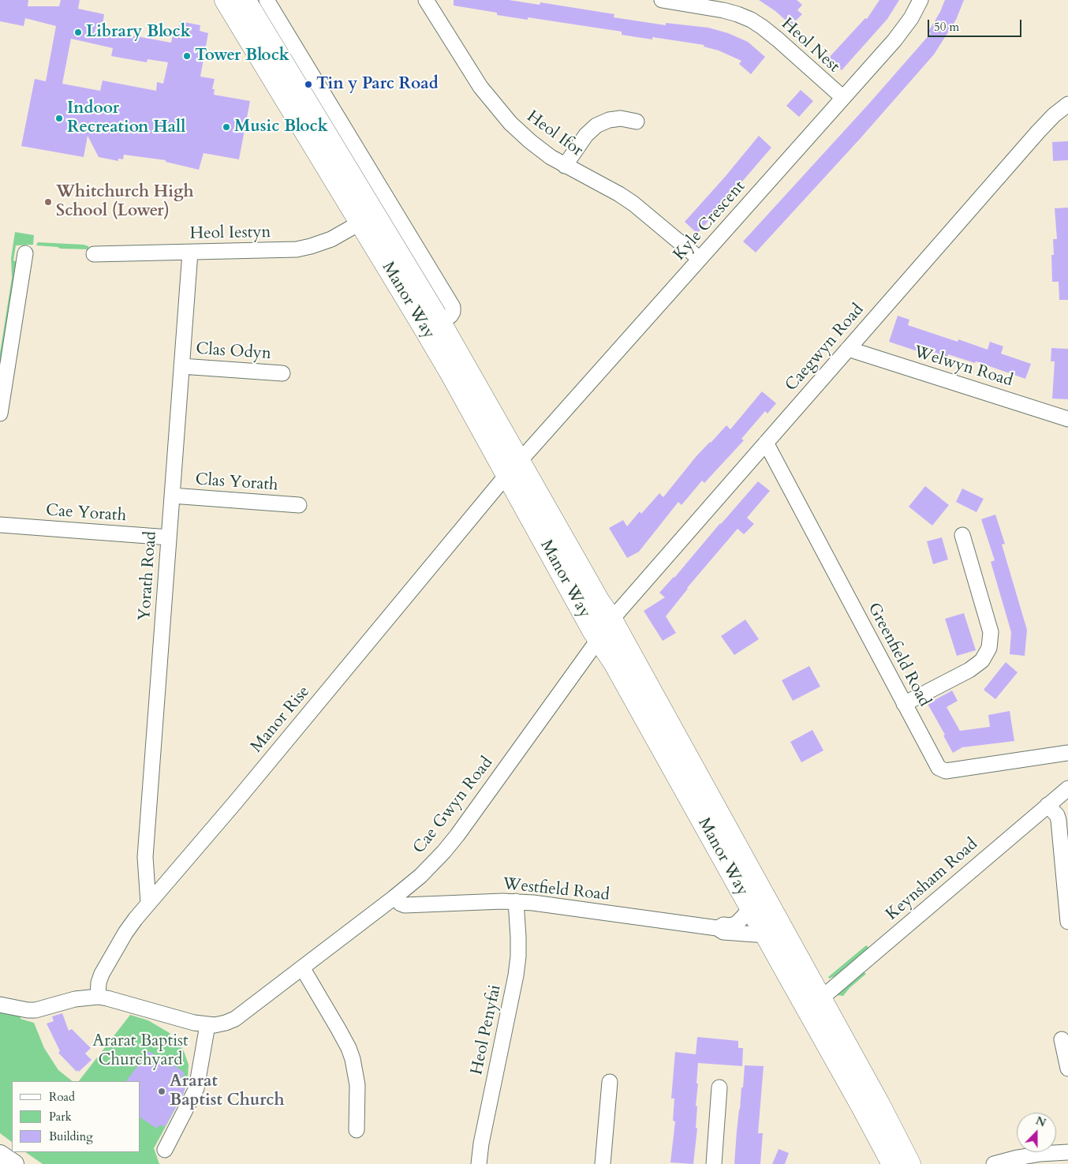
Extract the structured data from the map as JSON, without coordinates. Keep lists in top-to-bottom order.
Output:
{
  "streets": {
    "highway": ["Manor Way"],
    "street": [
      "Heol Nest",
      "Heol Ifor",
      "Kyle Crescent",
      "Heol Iestyn",
      "Caegwyn Road",
      "Clas Odyn",
      "Welwyn Road",
      "Clas Yorath",
      "Cae Yorath",
      "Yorath Road",
      "Greenfield Road",
      "Manor Rise",
      "Cae Gwyn Road",
      "Keynsham Road",
      "Westfield Road",
      "Heol Penyfai"
    ]
  },
  "crossings": [
    ["Heol Nest", "Kyle Crescent"],
    ["Heol Ifor", "Kyle Crescent"],
    ["Kyle Crescent", "Manor Way"],
    ["Kyle Crescent", "Manor Rise"],
    ["Heol Iestyn", "Manor Way"],
    ["Heol Iestyn", "Yorath Road"],
    ["Manor Way", "Caegwyn Road"],
    ["Manor Way", "Manor Rise"],
    ["Manor Way", "Cae Gwyn Road"],
    ["Manor Way", "Keynsham Road"],
    ["Manor Way", "Westfield Road"],
    ["Caegwyn Road", "Welwyn Road"],
    ["Caegwyn Road", "Greenfield Road"],
    ["Caegwyn Road", "Cae Gwyn Road"],
    ["Clas Odyn", "Yorath Road"],
    ["Clas Yorath", "Yorath Road"],
    ["Cae Yorath", "Yorath Road"],
    ["Yorath Road", "Manor Rise"],
    ["Manor Rise", "Cae Gwyn Road"],
    ["Cae Gwyn Road", "Westfield Road"],
    ["Westfield Road", "Heol Penyfai"]
  ],
  "parks": ["Ararat Baptist Churchyard"],
  "places": [
    "Library Block",
    "Tower Block",
    "Tin y Parc Road",
    "Indoor Recreation Hall",
    "Music Block",
    "Whitchurch High School (Lower)",
    "Ararat Baptist Church"
  ],
  "legend": ["Road", "Park", "Building"],
  "scale_bar": "50 m",
  "north": "top"
}
